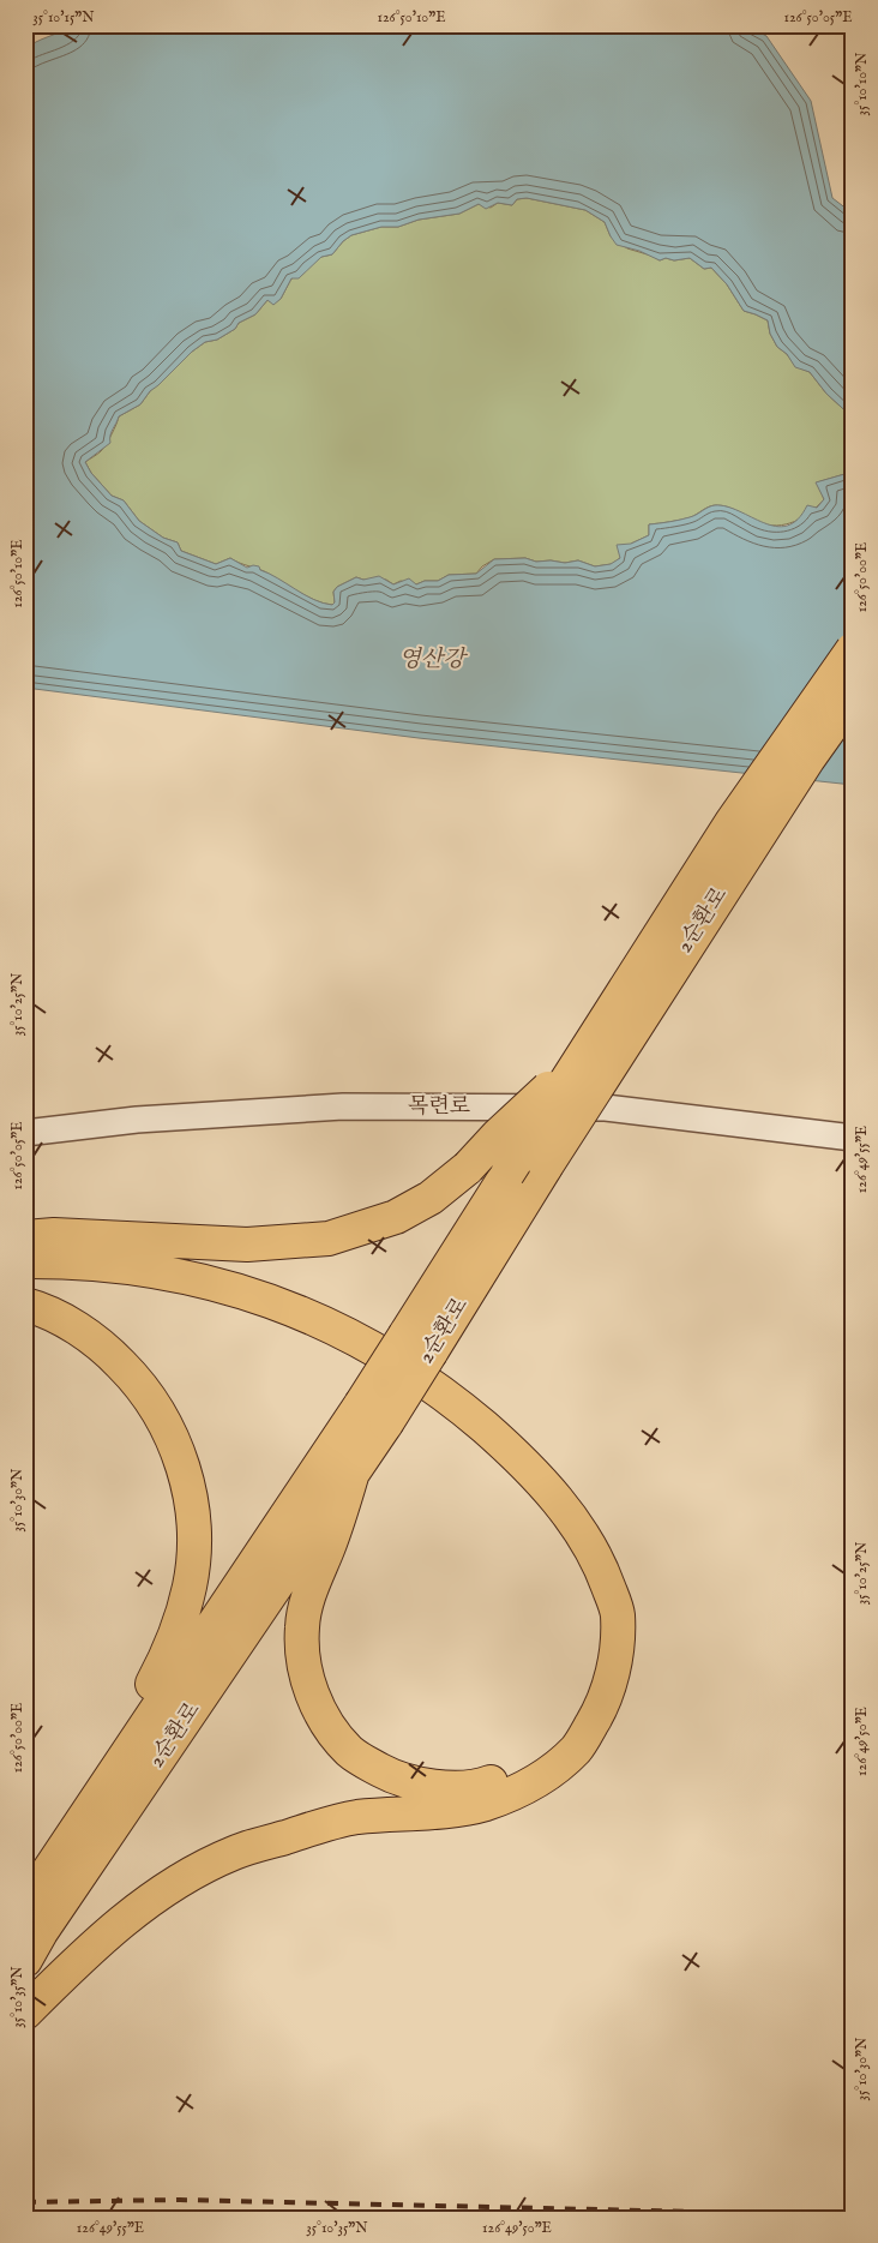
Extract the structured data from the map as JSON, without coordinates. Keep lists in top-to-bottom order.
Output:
{
  "streets": {
    "highway": ["2순환로"],
    "street": ["목련로"]
  },
  "water": ["영산강"],
  "coordinates": [
    "35°10'15\"N",
    "126°50'10\"E",
    "126°50'05\"E",
    "35°10'10\"N",
    "126°50'00\"E",
    "35°10'25\"N",
    "126°49'55\"E",
    "35°10'30\"N",
    "126°49'50\"E",
    "35°10'35\"N"
  ]
}
